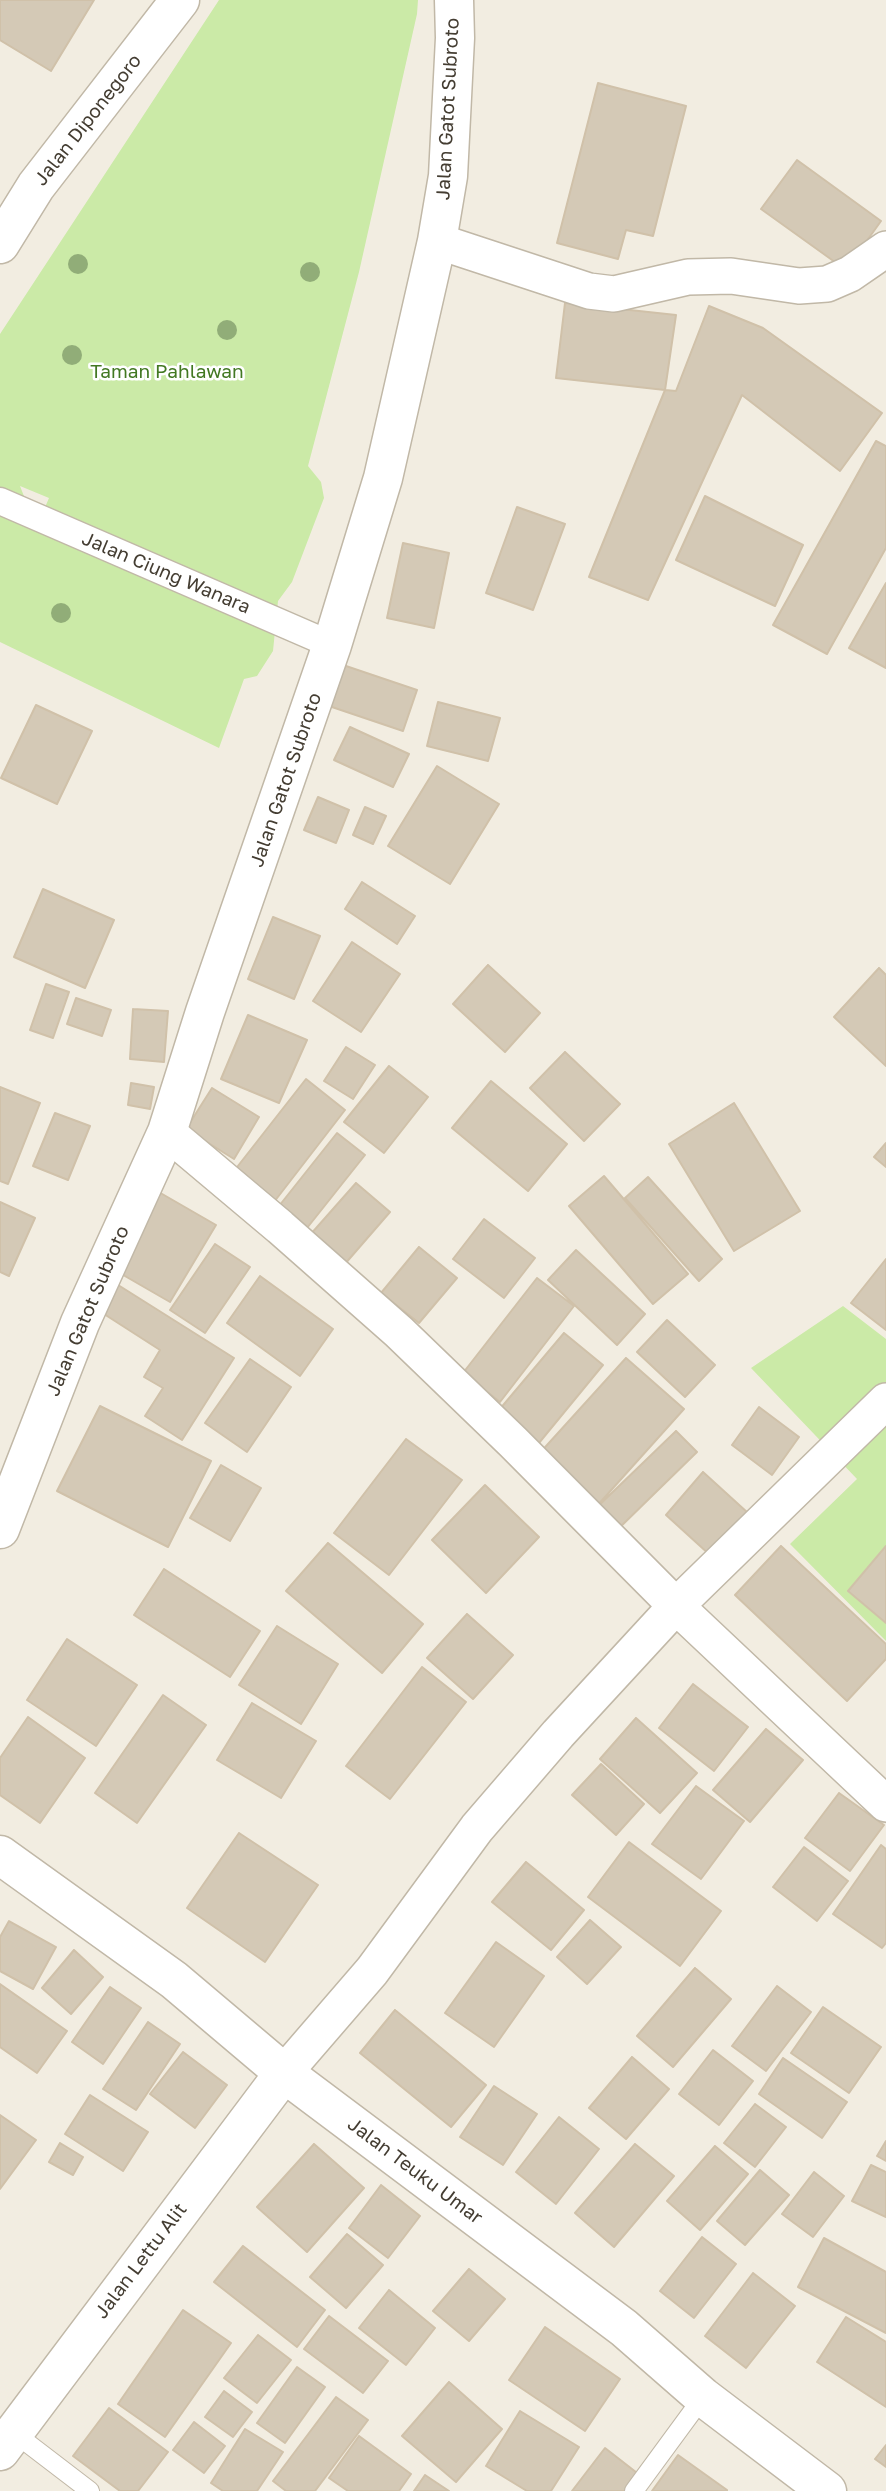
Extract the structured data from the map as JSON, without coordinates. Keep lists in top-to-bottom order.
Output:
{
  "streets": {
    "street": [
      "Jalan Gatot Subroto",
      "Jalan Diponegoro",
      "Jalan Ciung Wanara",
      "Jalan Teuku Umar",
      "Jalan Lettu Alit"
    ]
  },
  "crossings": [
    ["Jalan Gatot Subroto", "Jalan Ciung Wanara"],
    ["Jalan Teuku Umar", "Jalan Lettu Alit"]
  ],
  "parks": ["Taman Pahlawan"]
}
